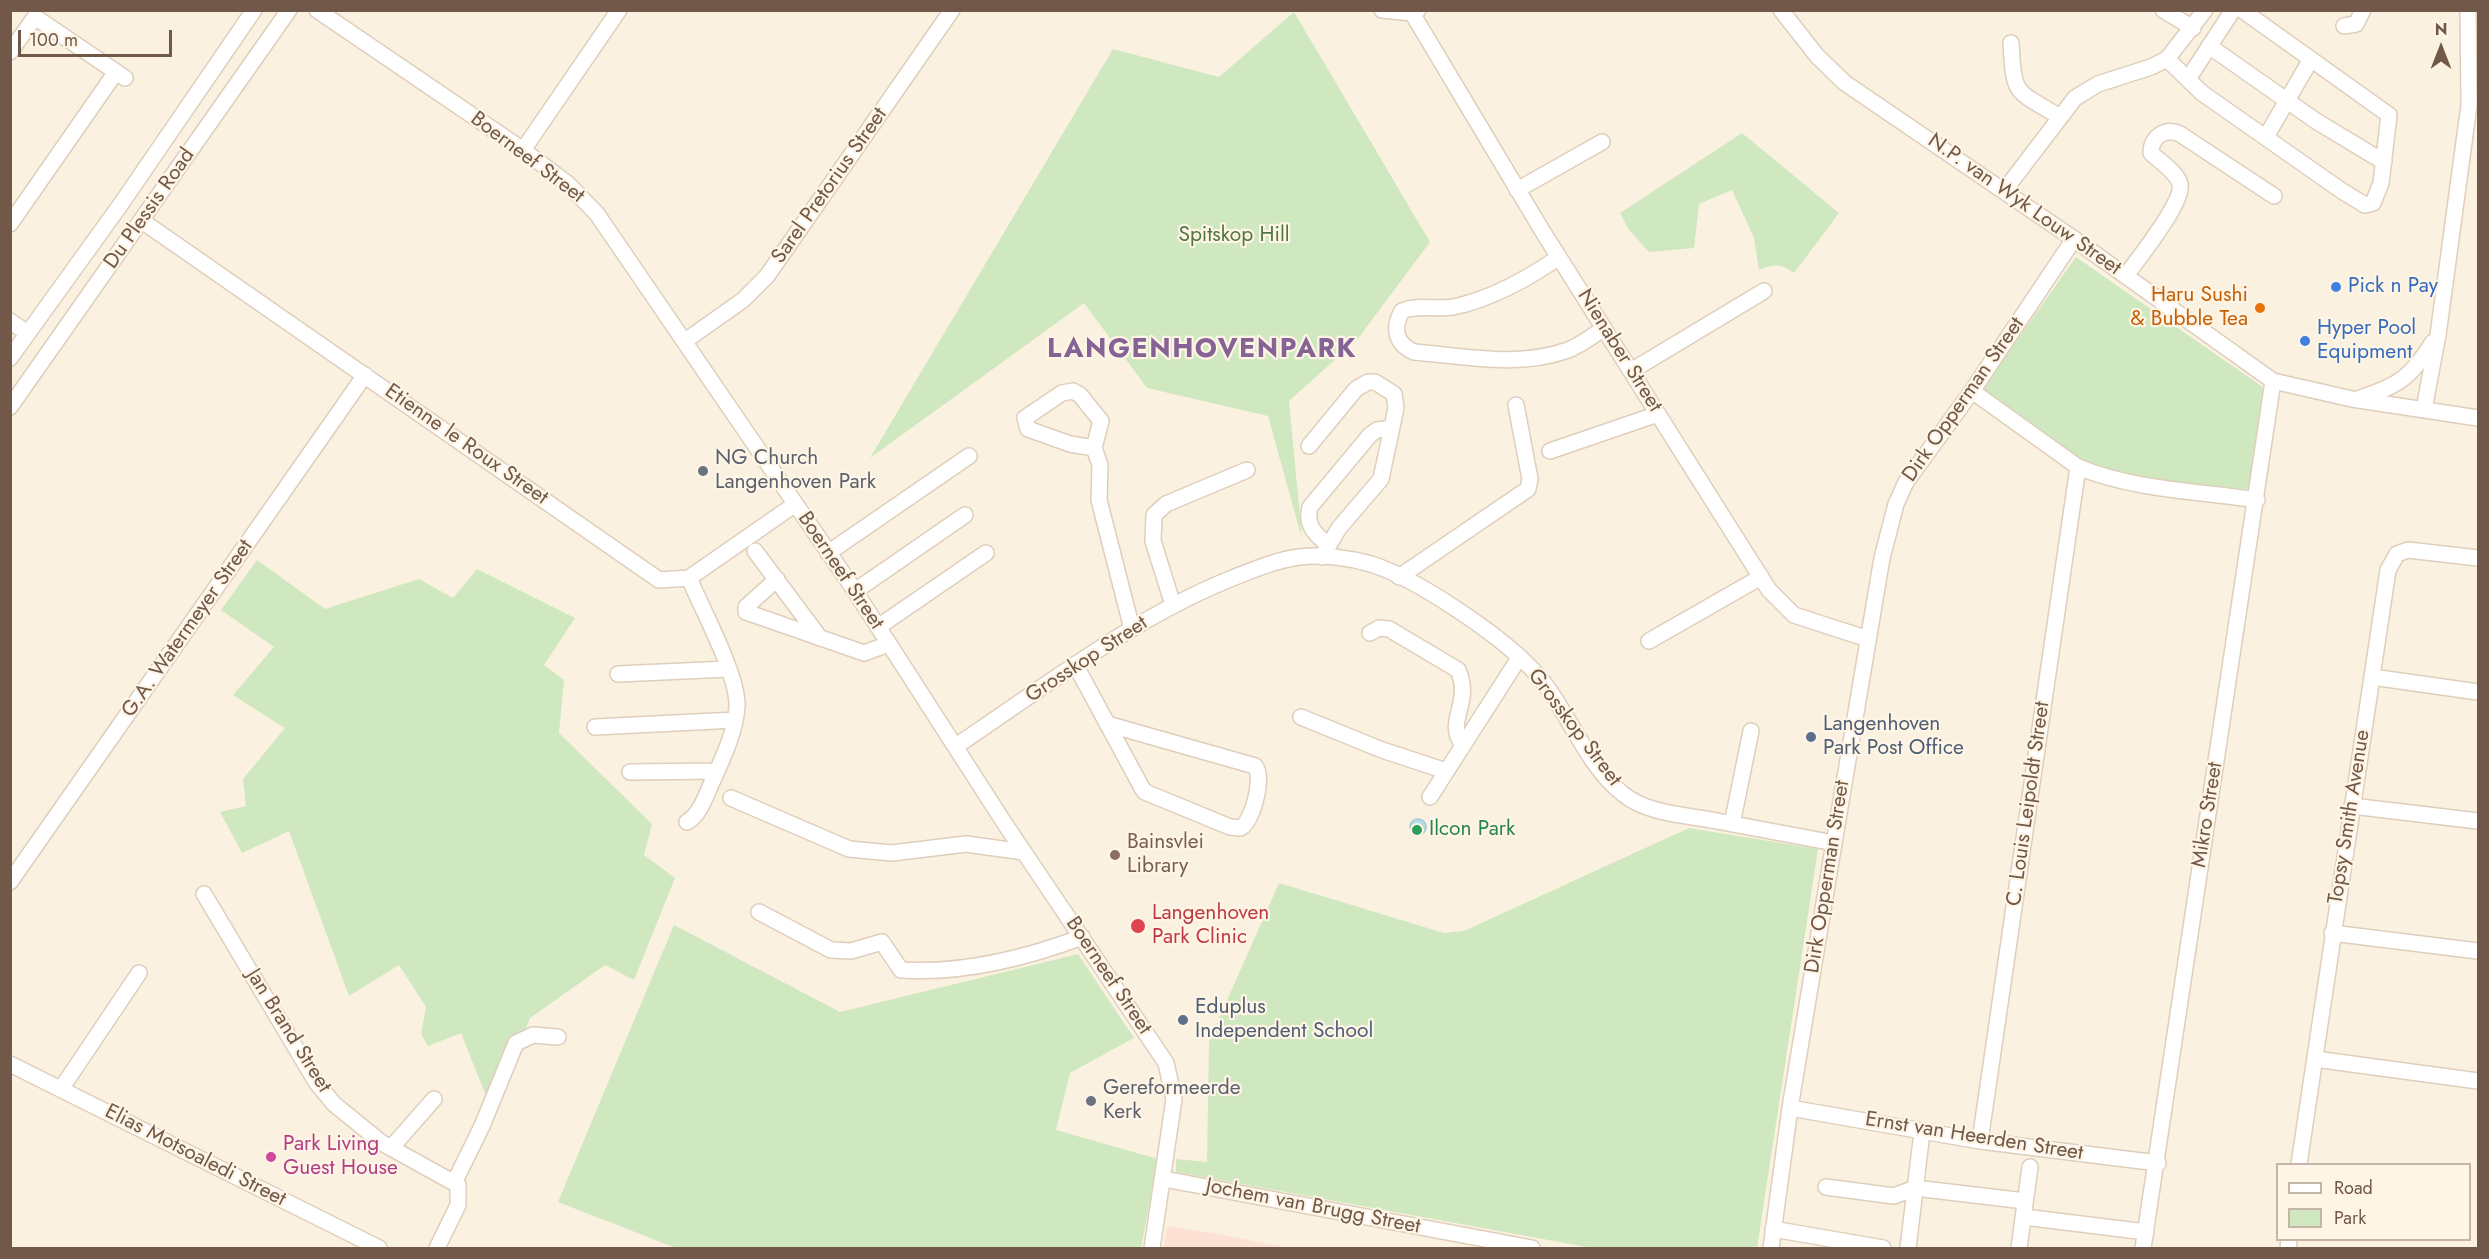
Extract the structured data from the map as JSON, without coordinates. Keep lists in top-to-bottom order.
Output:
{
  "streets": {
    "street": [
      "Boerneef Street",
      "Sarel Pretorius Street",
      "N.P. van Wyk Louw Street",
      "Du Plessis Road",
      "Nienaber Street",
      "Dirk Opperman Street",
      "Etienne le Roux Street",
      "G.A. Watermeyer Street",
      "Grosskop Street",
      "C. Louis Leipoldt Street",
      "Mikro Street",
      "Topsy Smith Avenue",
      "Jan Brand Street",
      "Ernst van Heerden Street",
      "Elias Motsoaledi Street",
      "Jochem van Brugg Street"
    ]
  },
  "crossings": [
    ["Boerneef Street", "Sarel Pretorius Street"],
    ["Boerneef Street", "Grosskop Street"],
    ["Boerneef Street", "Jochem van Brugg Street"],
    ["N.P. van Wyk Louw Street", "Dirk Opperman Street"],
    ["N.P. van Wyk Louw Street", "Mikro Street"],
    ["Du Plessis Road", "Etienne le Roux Street"],
    ["Nienaber Street", "Dirk Opperman Street"],
    ["Dirk Opperman Street", "Grosskop Street"],
    ["Dirk Opperman Street", "Ernst van Heerden Street"],
    ["Etienne le Roux Street", "G.A. Watermeyer Street"],
    ["C. Louis Leipoldt Street", "Ernst van Heerden Street"],
    ["Mikro Street", "Ernst van Heerden Street"]
  ],
  "districts": ["LANGENHOVENPARK"],
  "parks": ["Spitskop Hill"],
  "places": [
    "Pick n Pay",
    "Haru Sushi & Bubble Tea",
    "Hyper Pool Equipment",
    "NG Church Langenhoven Park",
    "Langenhoven Park Post Office",
    "Ilcon Park",
    "Bainsvlei Library",
    "Langenhoven Park Clinic",
    "Eduplus Independent School",
    "Gereformeerde Kerk",
    "Park Living Guest House"
  ],
  "legend": ["Road", "Park"],
  "scale_bar": "100 m",
  "north": "top"
}
